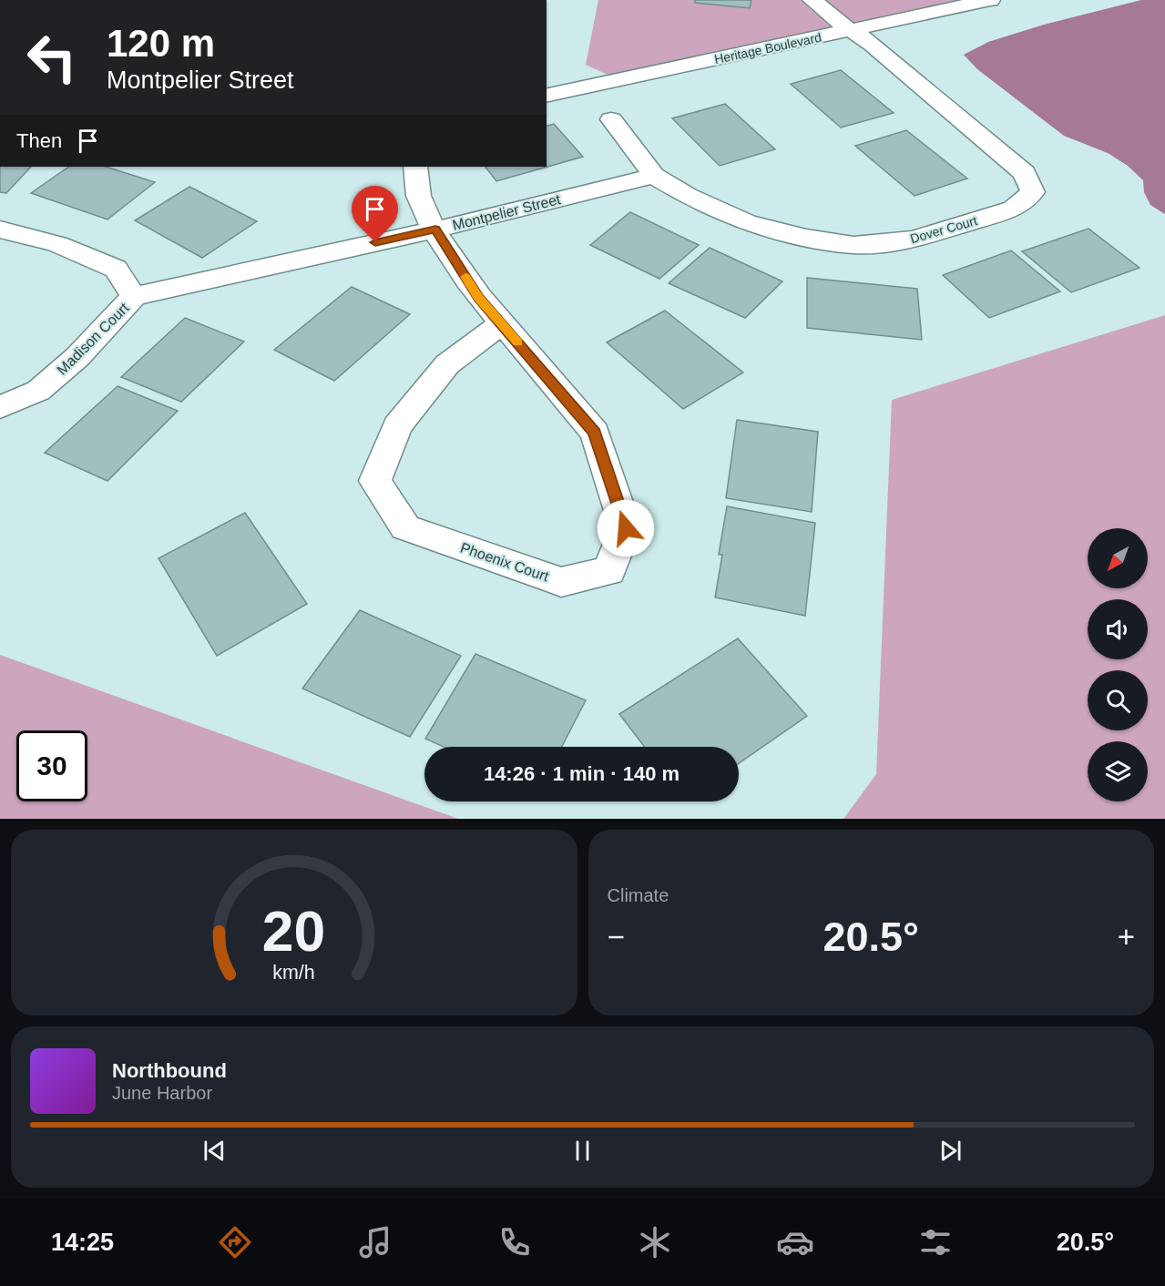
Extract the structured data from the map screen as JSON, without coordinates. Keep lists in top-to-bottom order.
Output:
{
  "streets": {
    "street": [
      "Heritage Boulevard",
      "Montpelier Street",
      "Dover Court",
      "Madison Court",
      "Phoenix Court"
    ]
  },
  "crossings": [
    ["Heritage Boulevard", "Dover Court"],
    ["Montpelier Street", "Dover Court"],
    ["Montpelier Street", "Madison Court"],
    ["Montpelier Street", "Phoenix Court"]
  ],
  "north": "bottom left",
  "page": {
    "turn": ["120 m", "Montpelier Street"],
    "then": "Then",
    "limit": "30",
    "trip": "14:26 · 1 min · 140 m",
    "tile": "Climate",
    "heat": ["−", "20.5°", "+"],
    "song": ["Northbound", "June Harbor"],
    "tabs": ["14:25", "20.5°"],
    "gauge": ["20", "km/h"]
  }
}
